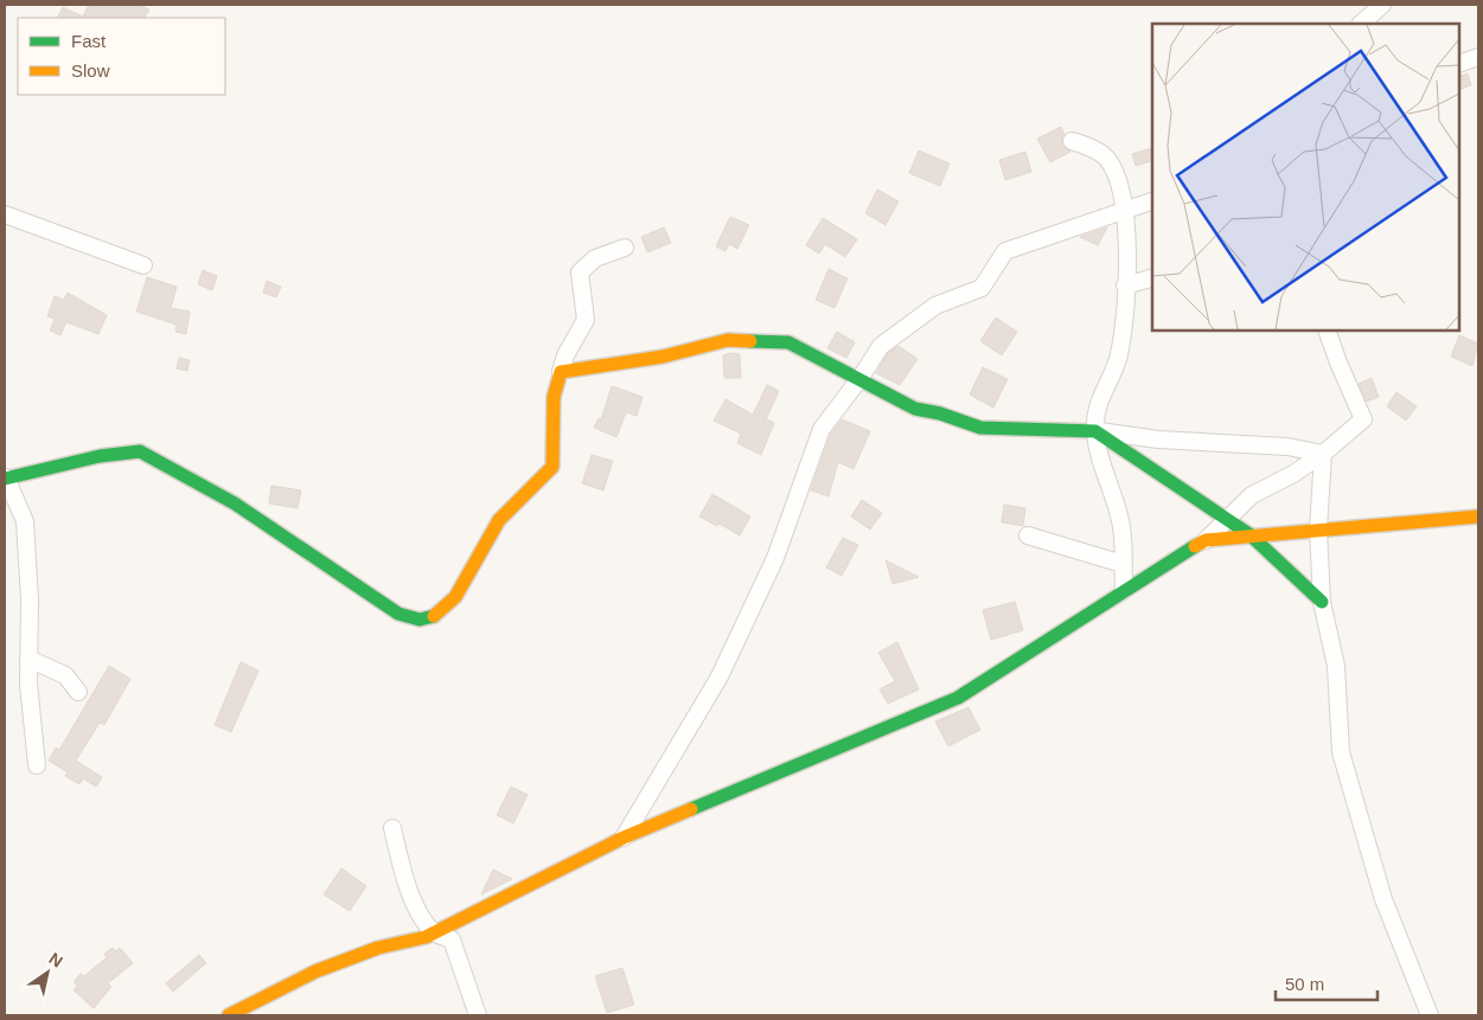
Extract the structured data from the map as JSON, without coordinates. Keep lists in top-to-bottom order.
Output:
{
  "legend": ["Fast", "Slow"],
  "scale_bar": "50 m",
  "north": "top right"
}
